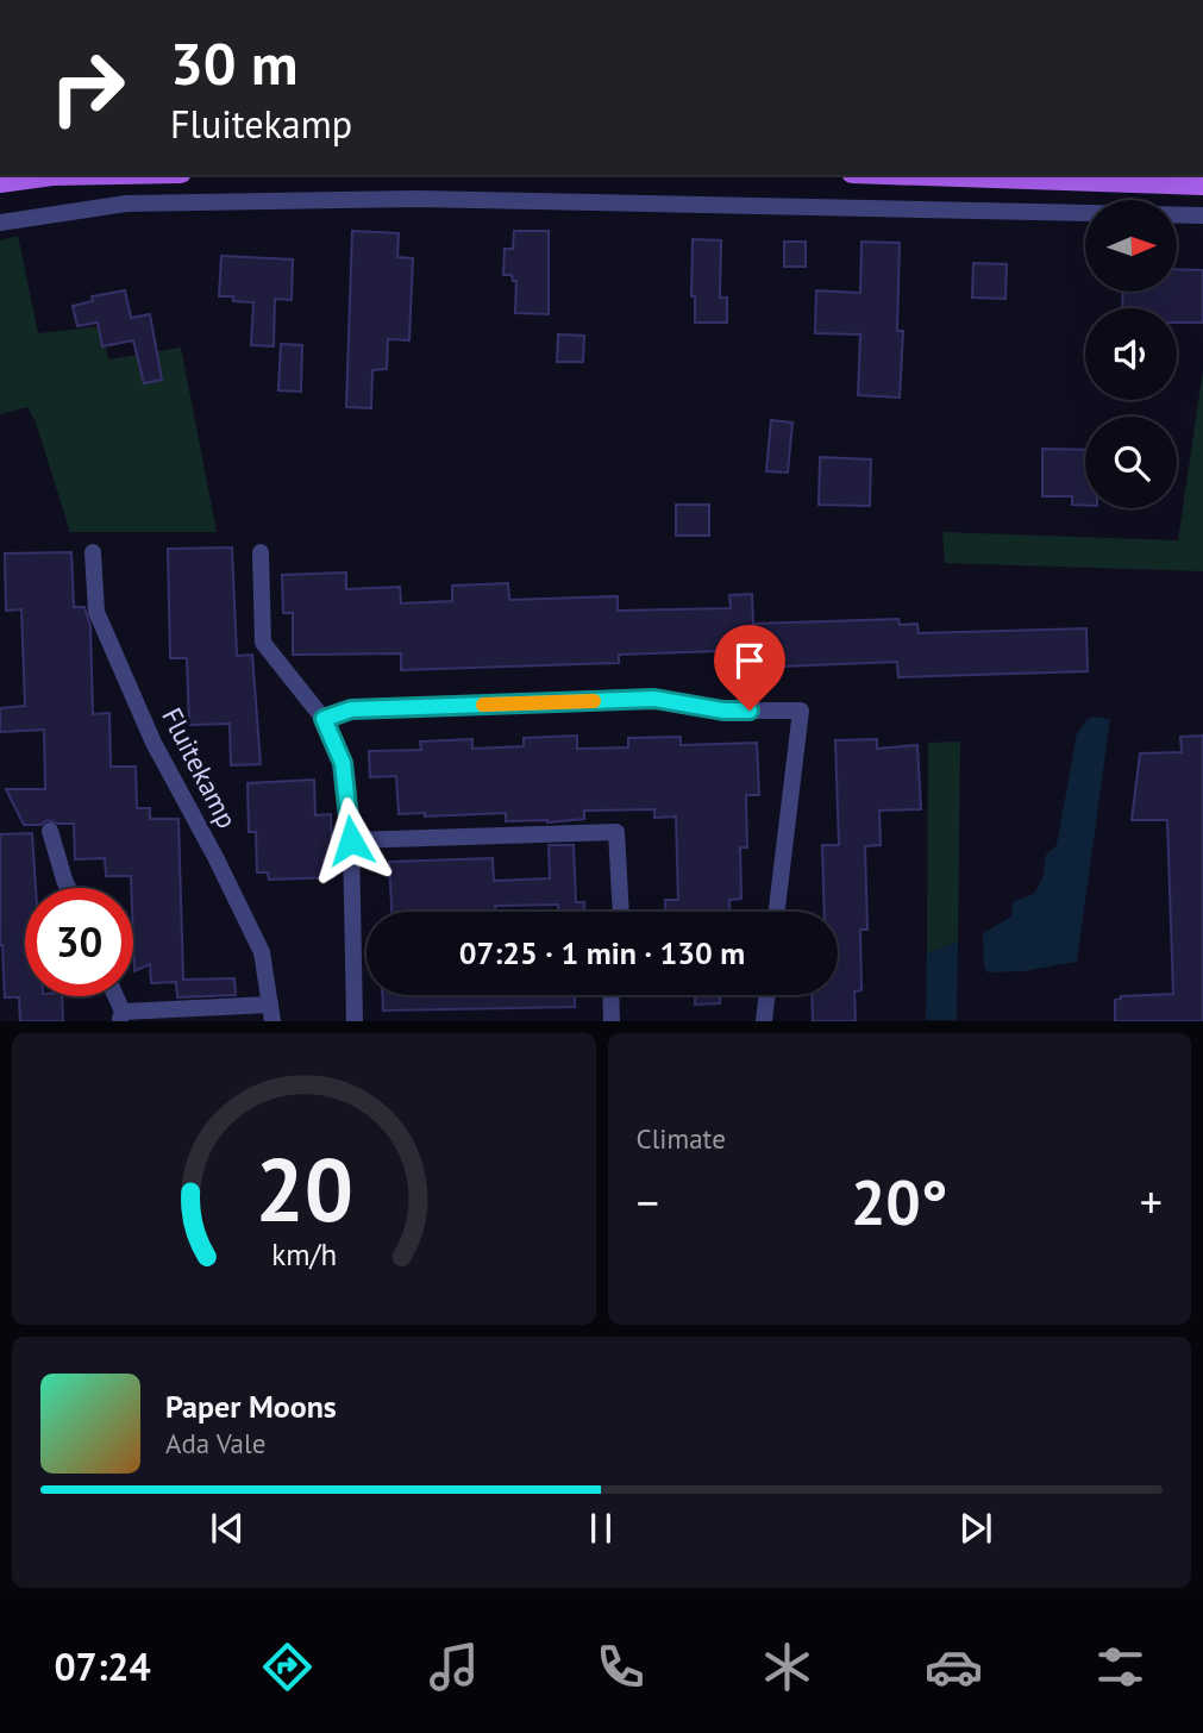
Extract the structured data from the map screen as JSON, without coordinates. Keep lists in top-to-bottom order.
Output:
{
  "streets": {
    "street": ["Fluitekamp"]
  },
  "north": "right",
  "page": {
    "turn": ["30 m", "Fluitekamp"],
    "limit": "30",
    "trip": "07:25 · 1 min · 130 m",
    "tile": "Climate",
    "heat": ["−", "20°", "+"],
    "song": ["Paper Moons", "Ada Vale"],
    "tabs": "07:24",
    "gauge": ["20", "km/h"]
  }
}
